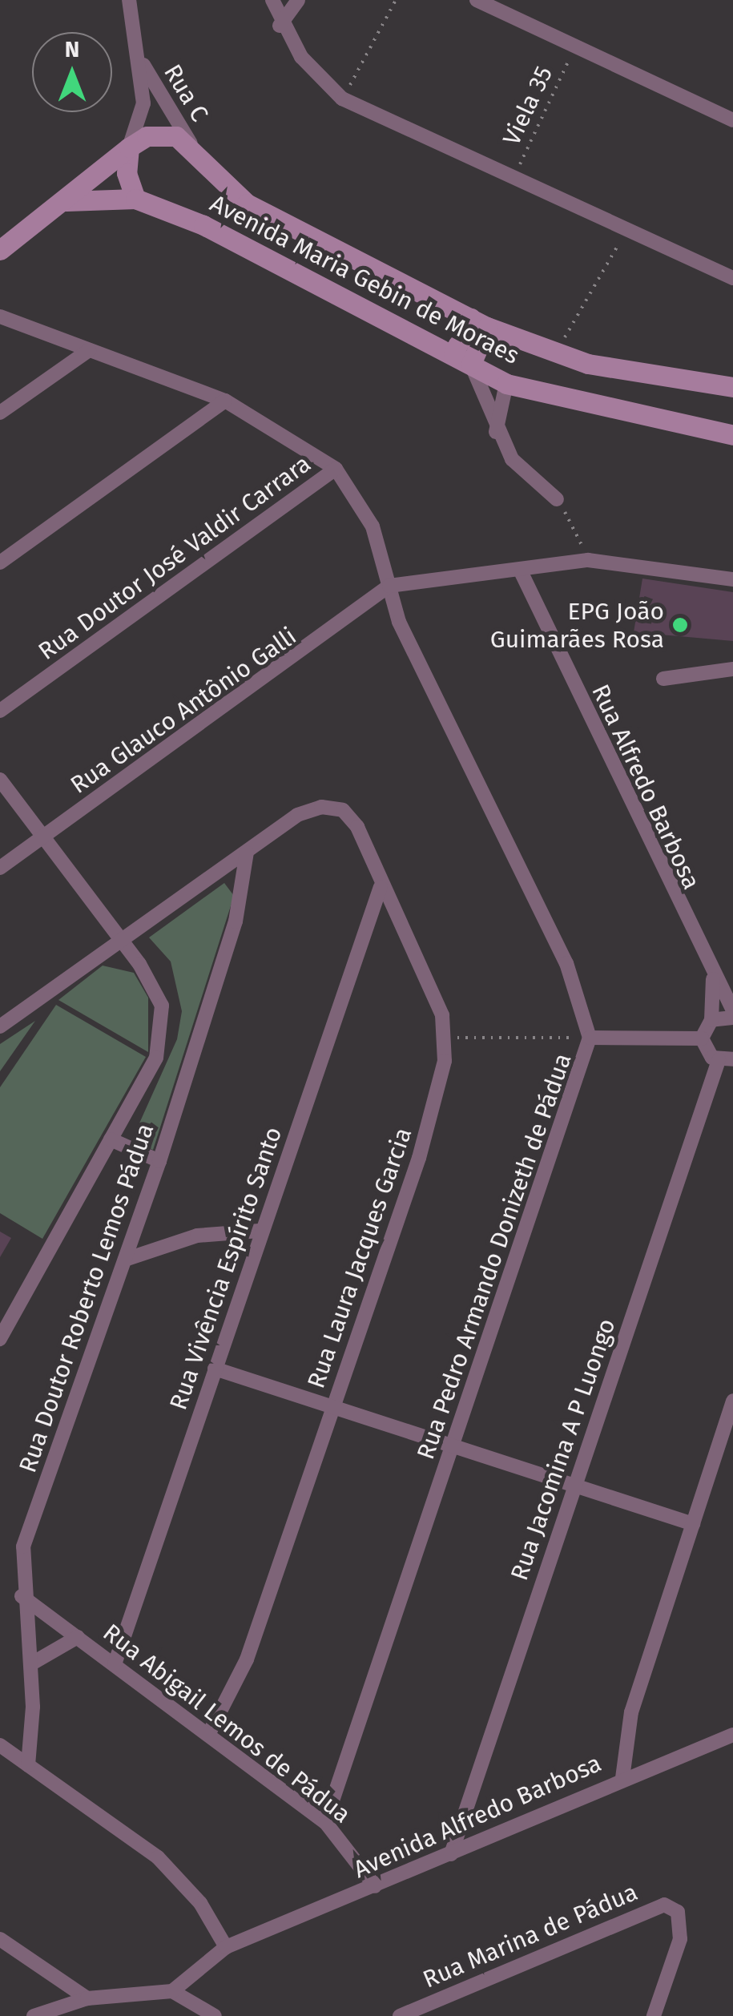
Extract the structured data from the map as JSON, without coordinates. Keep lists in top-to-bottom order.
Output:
{
  "streets": {
    "main road": ["Avenida Maria Gebin de Moraes"],
    "street": [
      "Rua C",
      "Rua Doutor José Valdir Carrara",
      "Rua Glauco Antônio Galli",
      "Rua Alfredo Barbosa",
      "Rua Pedro Armando Donizeth de Pádua",
      "Rua Laura Jacques Garcia",
      "Rua Vivência Espírito Santo",
      "Rua Doutor Roberto Lemos Pádua",
      "Rua Jacomina A P Luongo",
      "Rua Abigail Lemos de Pádua",
      "Avenida Alfredo Barbosa",
      "Rua Marina de Pádua"
    ],
    "path": ["Viela 35"]
  },
  "crossings": [
    ["Rua C", "Avenida Maria Gebin de Moraes"],
    ["Rua Glauco Antônio Galli", "Rua Pedro Armando Donizeth de Pádua"],
    ["Rua Pedro Armando Donizeth de Pádua", "Rua Abigail Lemos de Pádua"],
    ["Rua Laura Jacques Garcia", "Rua Vivência Espírito Santo"],
    ["Rua Laura Jacques Garcia", "Rua Doutor Roberto Lemos Pádua"],
    ["Rua Laura Jacques Garcia", "Rua Abigail Lemos de Pádua"],
    ["Rua Vivência Espírito Santo", "Rua Abigail Lemos de Pádua"],
    ["Rua Doutor Roberto Lemos Pádua", "Rua Abigail Lemos de Pádua"],
    ["Rua Jacomina A P Luongo", "Avenida Alfredo Barbosa"],
    ["Rua Abigail Lemos de Pádua", "Avenida Alfredo Barbosa"]
  ],
  "places": ["EPG João Guimarães Rosa"],
  "north": "top"
}
